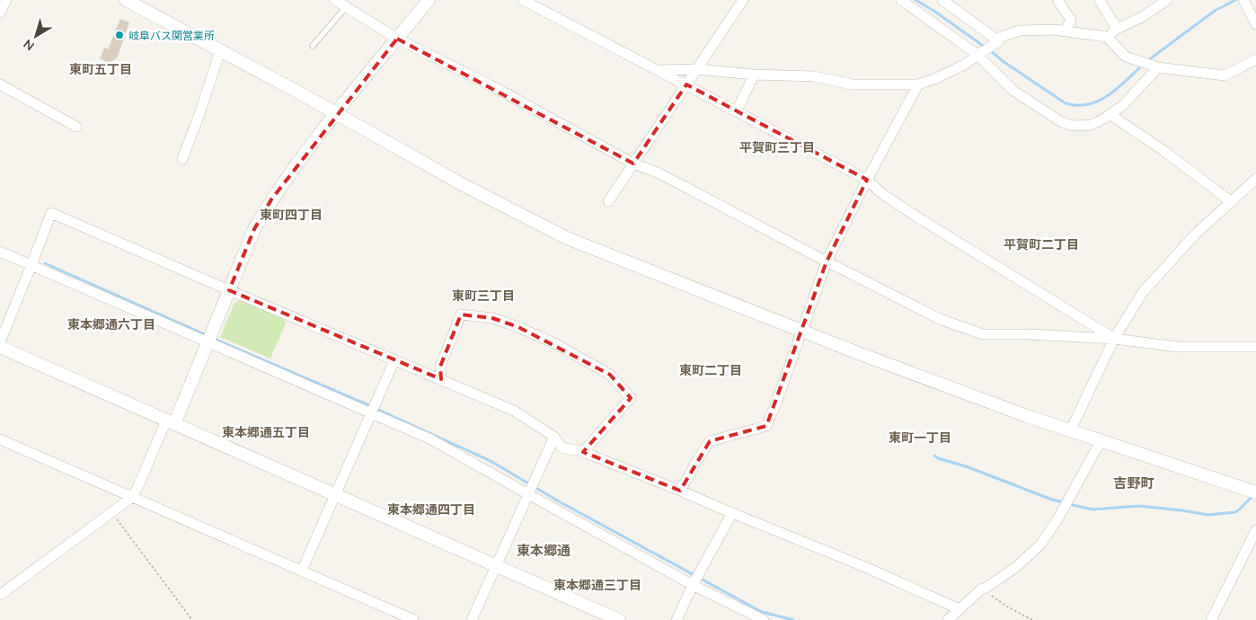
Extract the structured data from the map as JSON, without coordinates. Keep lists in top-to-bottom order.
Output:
{
  "districts": [
    "東町五丁目",
    "平賀町三丁目",
    "東町四丁目",
    "平賀町二丁目",
    "東町三丁目",
    "東本郷通六丁目",
    "東町二丁目",
    "東本郷通五丁目",
    "東町一丁目",
    "吉野町",
    "東本郷通四丁目",
    "東本郷通",
    "東本郷通三丁目"
  ],
  "places": ["岐阜バス関営業所"],
  "north": "bottom left"
}
